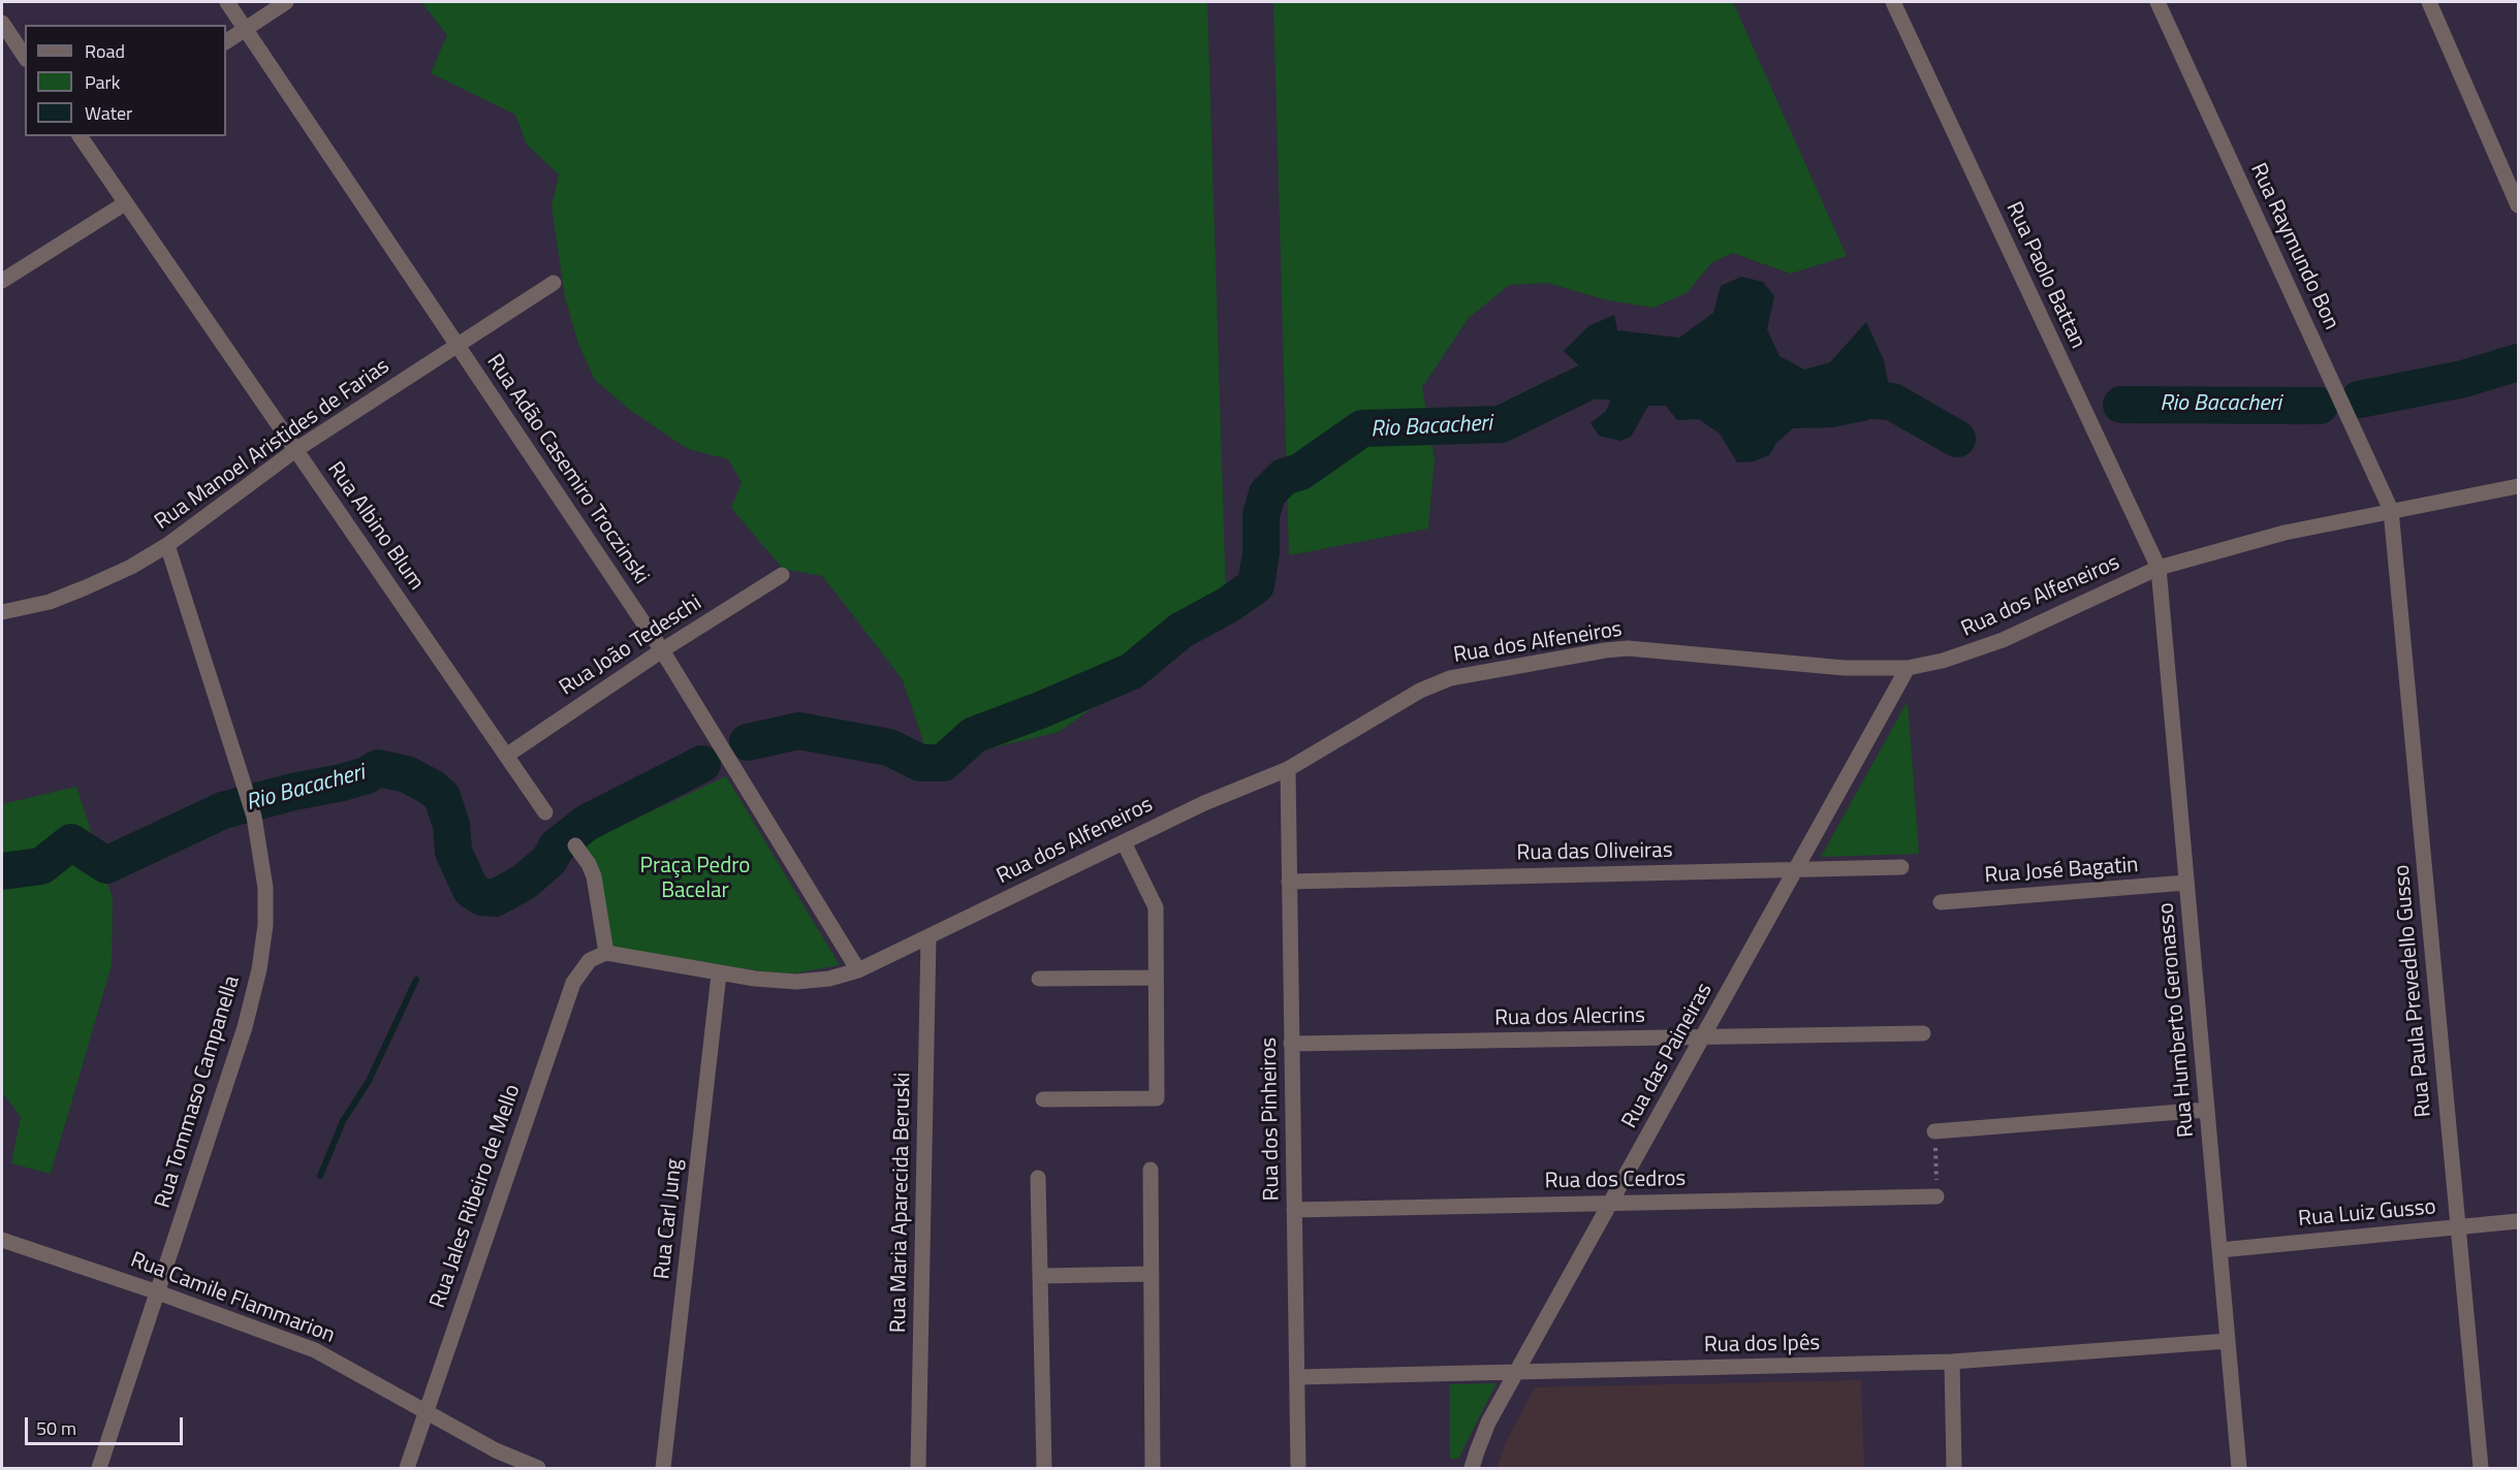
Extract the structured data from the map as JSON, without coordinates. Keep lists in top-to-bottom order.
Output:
{
  "streets": {
    "street": [
      "Rua Raymundo Bon",
      "Rua Paolo Battan",
      "Rua Manoel Aristides de Farias",
      "Rua Adão Casemiro Troczinski",
      "Rua Albino Blum",
      "Rua dos Alfeneiros",
      "Rua João Tedeschi",
      "Rua das Oliveiras",
      "Rua José Bagatin",
      "Rua Paula Prevedello Gusso",
      "Rua dos Alecrins",
      "Rua Humberto Geronasso",
      "Rua das Paineiras",
      "Rua Tommaso Campanella",
      "Rua dos Pinheiros",
      "Rua dos Cedros",
      "Rua Jales Ribeiro de Mello",
      "Rua Maria Aparecida Beruski",
      "Rua Luiz Gusso",
      "Rua Carl Jung",
      "Rua Camile Flammarion",
      "Rua dos Ipês"
    ]
  },
  "crossings": [
    ["Rua Raymundo Bon", "Rua dos Alfeneiros"],
    ["Rua Raymundo Bon", "Rua Paula Prevedello Gusso"],
    ["Rua Paolo Battan", "Rua dos Alfeneiros"],
    ["Rua Paolo Battan", "Rua Humberto Geronasso"],
    ["Rua Manoel Aristides de Farias", "Rua Adão Casemiro Troczinski"],
    ["Rua Manoel Aristides de Farias", "Rua Albino Blum"],
    ["Rua Manoel Aristides de Farias", "Rua Tommaso Campanella"],
    ["Rua Adão Casemiro Troczinski", "Rua dos Alfeneiros"],
    ["Rua Adão Casemiro Troczinski", "Rua João Tedeschi"],
    ["Rua Albino Blum", "Rua João Tedeschi"],
    ["Rua dos Alfeneiros", "Rua Paula Prevedello Gusso"],
    ["Rua dos Alfeneiros", "Rua Humberto Geronasso"],
    ["Rua dos Alfeneiros", "Rua das Paineiras"],
    ["Rua dos Alfeneiros", "Rua dos Pinheiros"],
    ["Rua dos Alfeneiros", "Rua Jales Ribeiro de Mello"],
    ["Rua dos Alfeneiros", "Rua Maria Aparecida Beruski"],
    ["Rua dos Alfeneiros", "Rua Carl Jung"],
    ["Rua das Oliveiras", "Rua das Paineiras"],
    ["Rua das Oliveiras", "Rua dos Pinheiros"],
    ["Rua José Bagatin", "Rua Humberto Geronasso"],
    ["Rua Paula Prevedello Gusso", "Rua Luiz Gusso"],
    ["Rua dos Alecrins", "Rua das Paineiras"],
    ["Rua dos Alecrins", "Rua dos Pinheiros"],
    ["Rua Humberto Geronasso", "Rua Luiz Gusso"],
    ["Rua Humberto Geronasso", "Rua dos Ipês"],
    ["Rua das Paineiras", "Rua dos Cedros"],
    ["Rua das Paineiras", "Rua dos Ipês"],
    ["Rua Tommaso Campanella", "Rua Camile Flammarion"],
    ["Rua dos Pinheiros", "Rua dos Cedros"],
    ["Rua dos Pinheiros", "Rua dos Ipês"],
    ["Rua Jales Ribeiro de Mello", "Rua Camile Flammarion"]
  ],
  "water": ["Rio Bacacheri"],
  "parks": ["Praça Pedro Bacelar"],
  "legend": ["Road", "Park", "Water"],
  "scale_bar": "50 m"
}
